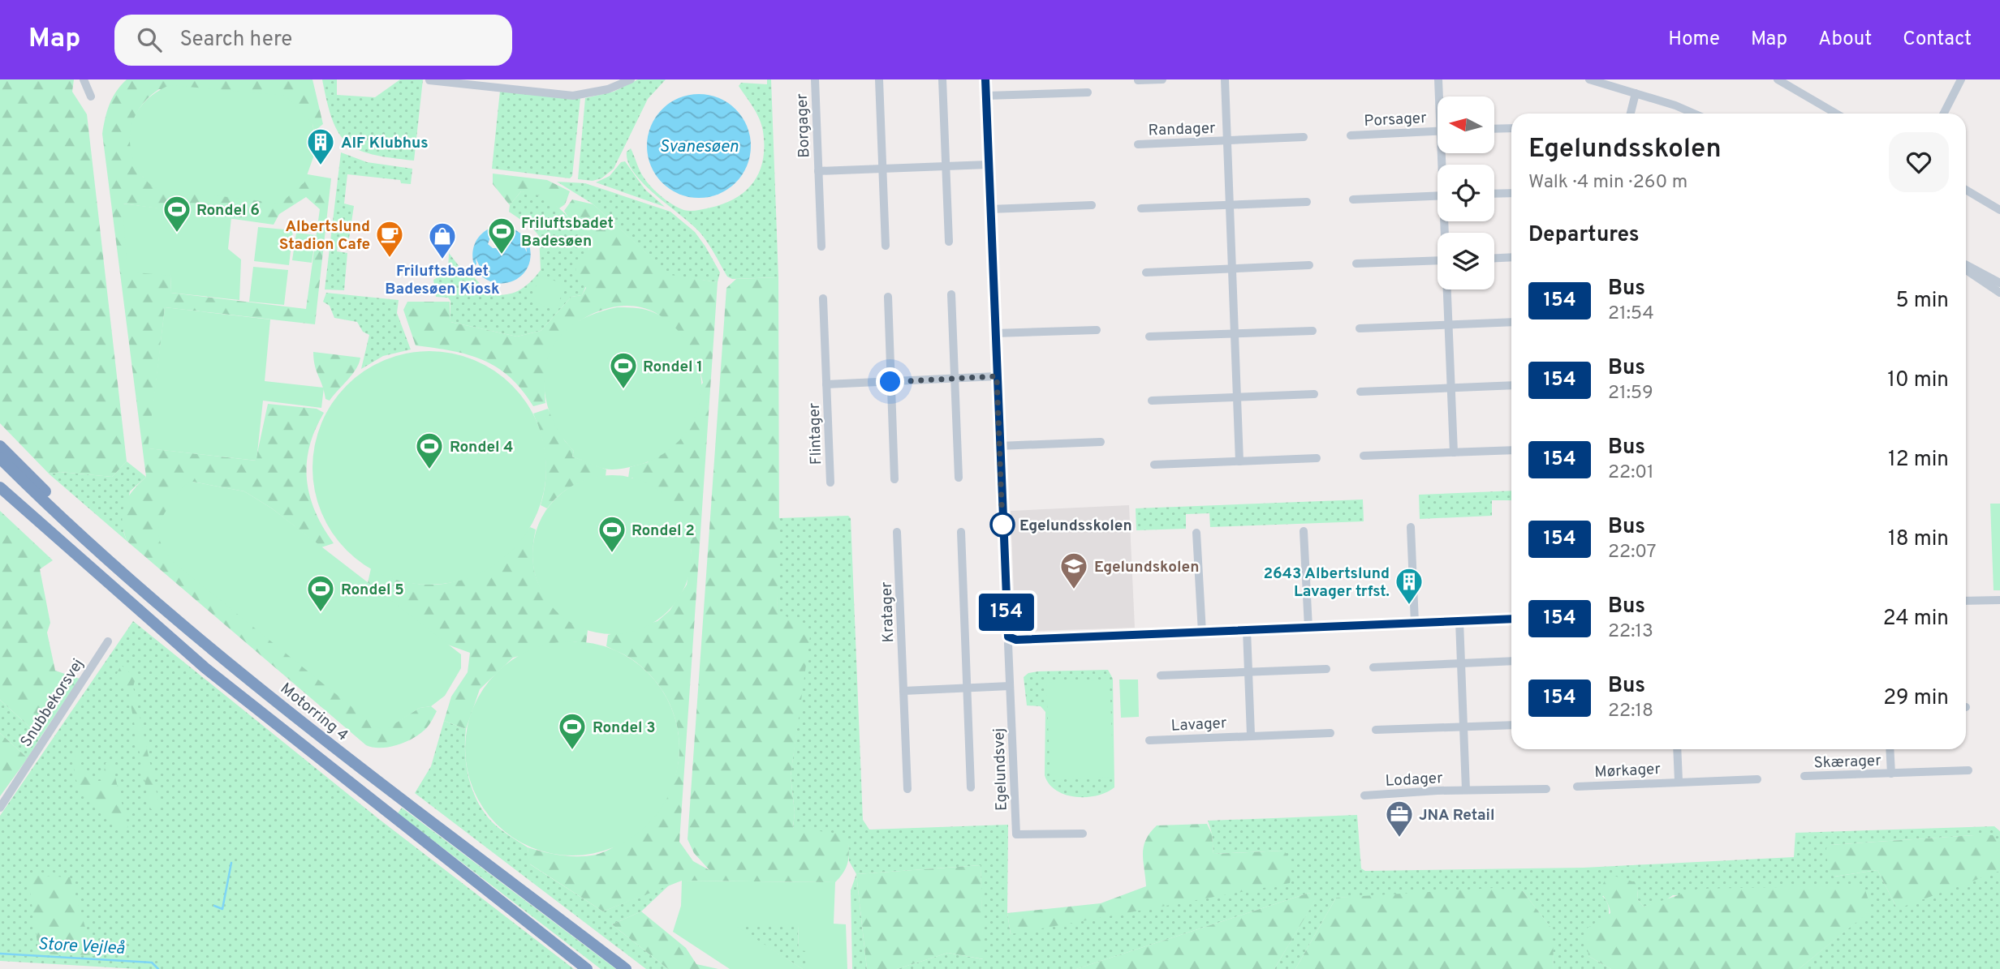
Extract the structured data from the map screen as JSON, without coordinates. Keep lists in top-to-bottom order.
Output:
{
  "streets": {
    "highway": ["Motorring 4"],
    "street": [
      "Porsager",
      "Borgager",
      "Randager",
      "Flintager",
      "Kratager",
      "Snubbekorsvej",
      "Lavager",
      "Skærager",
      "Egelundsvej",
      "Mørkager",
      "Lodager"
    ]
  },
  "crossings": [
    ["Borgager", "Egelundsvej"],
    ["Flintager", "Egelundsvej"]
  ],
  "water": ["Svanesøen", "Store Vejleå"],
  "places": {
    "building": ["AIF Klubhus", "2643 Albertslund Lavager trfst."],
    "sports": [
      "Rondel 6",
      "Friluftsbadet Badesøen",
      "Rondel 1",
      "Rondel 4",
      "Rondel 2",
      "Rondel 5",
      "Rondel 3"
    ],
    "cafe": ["Albertslund Stadion Cafe"],
    "shop": ["Friluftsbadet Badesøen Kiosk"],
    "other": ["Egelundsskolen"],
    "school or university": ["Egelundskolen"],
    "office": ["JNA Retail"]
  },
  "lines": ["bus line 154"],
  "north": "left",
  "page": {
    "header": "Map",
    "search": "Search here",
    "nav": [
      "Home",
      "Map",
      "About",
      "Contact"
    ],
    "on_map": "154",
    "heading": [
      ["Egelundsskolen", "Walk · 4 min · 260 m"],
      "Departures"
    ],
    "list": [
      {
        "mark": "154",
        "name": "Bus",
        "note": "21:54",
        "value": "5 min"
      },
      {
        "mark": "154",
        "name": "Bus",
        "note": "21:59",
        "value": "10 min"
      },
      {
        "mark": "154",
        "name": "Bus",
        "note": "22:01",
        "value": "12 min"
      },
      {
        "mark": "154",
        "name": "Bus",
        "note": "22:07",
        "value": "18 min"
      },
      {
        "mark": "154",
        "name": "Bus",
        "note": "22:13",
        "value": "24 min"
      },
      {
        "mark": "154",
        "name": "Bus",
        "note": "22:18",
        "value": "29 min"
      }
    ]
  }
}
